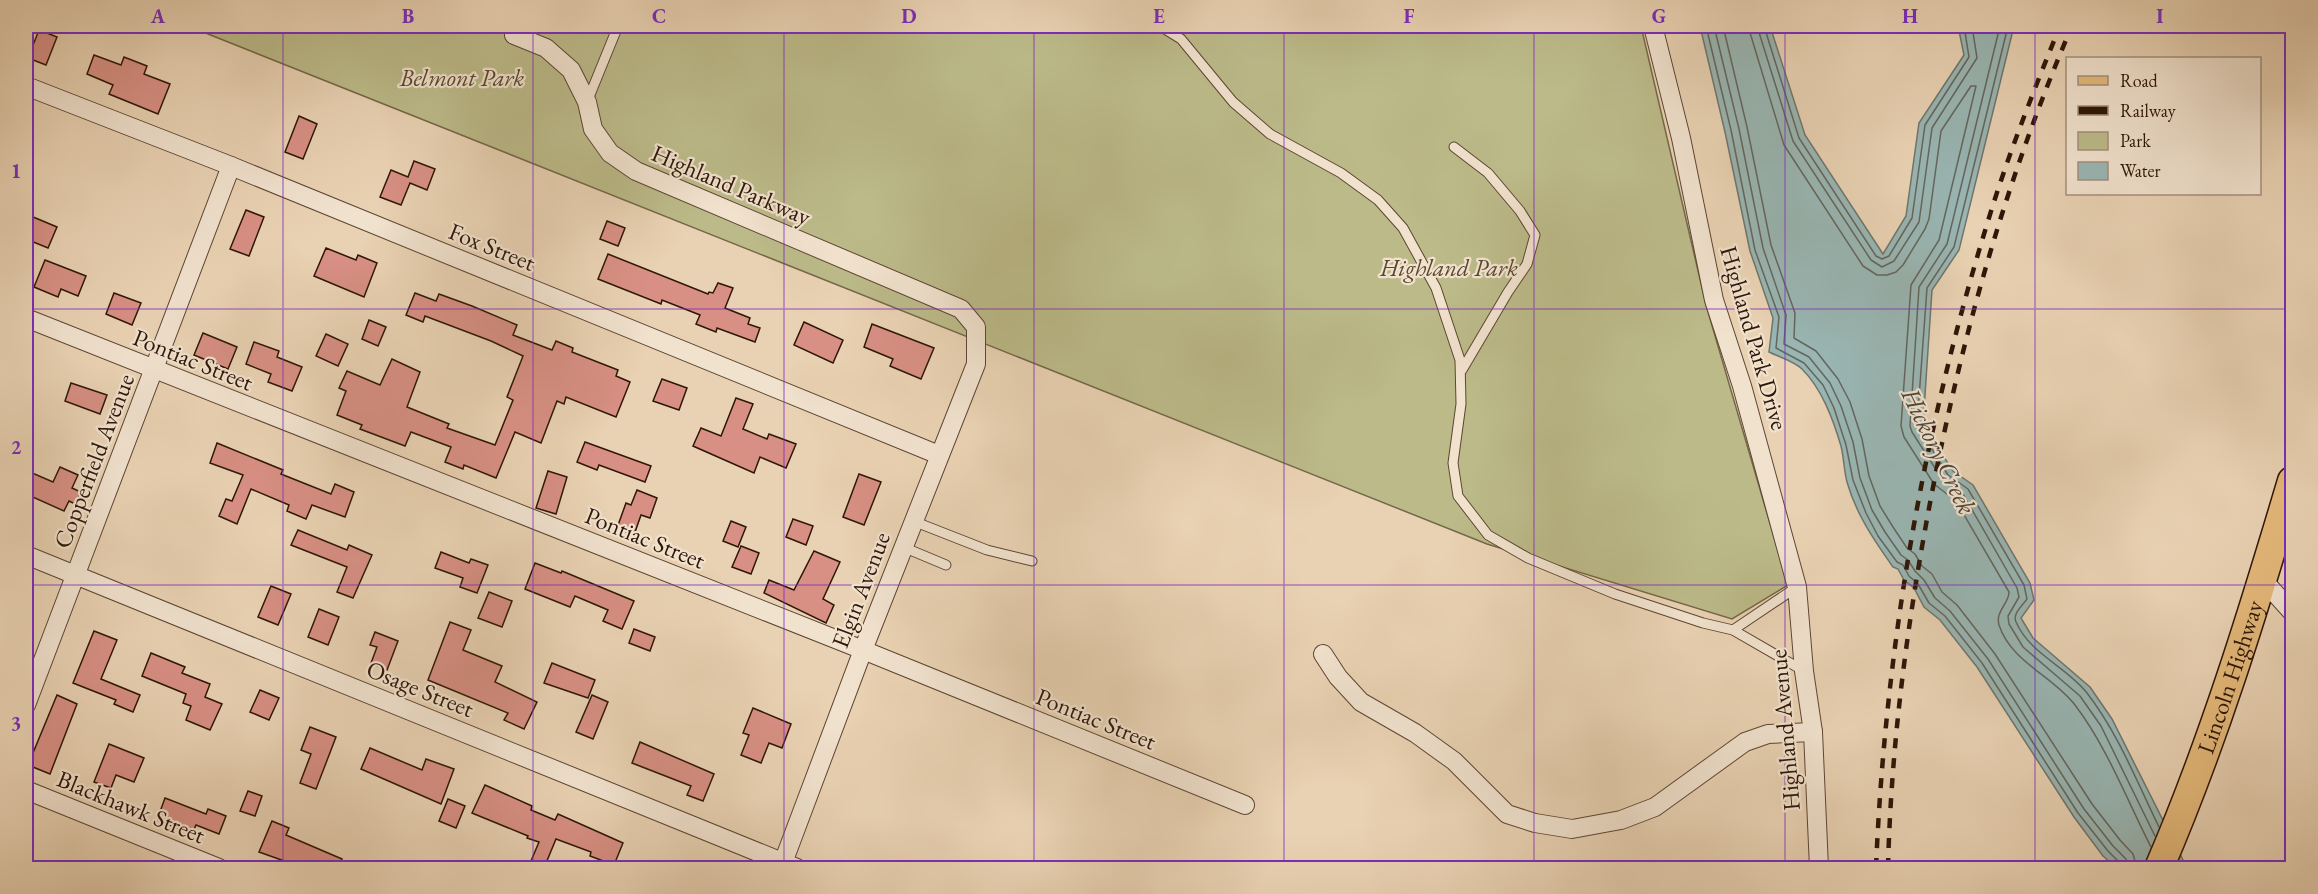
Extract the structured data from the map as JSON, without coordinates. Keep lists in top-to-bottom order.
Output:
{
  "streets": {
    "main road": ["Lincoln Highway"],
    "street": [
      "Highland Parkway",
      "Fox Street",
      "Highland Park Drive",
      "Pontiac Street",
      "Copperfield Avenue",
      "Elgin Avenue",
      "Osage Street",
      "Highland Avenue",
      "Blackhawk Street"
    ]
  },
  "crossings": [
    ["Highland Parkway", "Elgin Avenue"],
    ["Fox Street", "Copperfield Avenue"],
    ["Fox Street", "Elgin Avenue"],
    ["Highland Park Drive", "Highland Avenue"],
    ["Pontiac Street", "Copperfield Avenue"],
    ["Pontiac Street", "Elgin Avenue"],
    ["Copperfield Avenue", "Osage Street"],
    ["Elgin Avenue", "Osage Street"]
  ],
  "water": ["Hickory Creek"],
  "parks": ["Belmont Park", "Highland Park"],
  "legend": [
    "Road",
    "Railway",
    "Park",
    "Water"
  ],
  "grid": {
    "columns": [
      "A",
      "B",
      "C",
      "D",
      "E",
      "F",
      "G",
      "H",
      "I"
    ],
    "rows": ["1", "2", "3"]
  }
}
